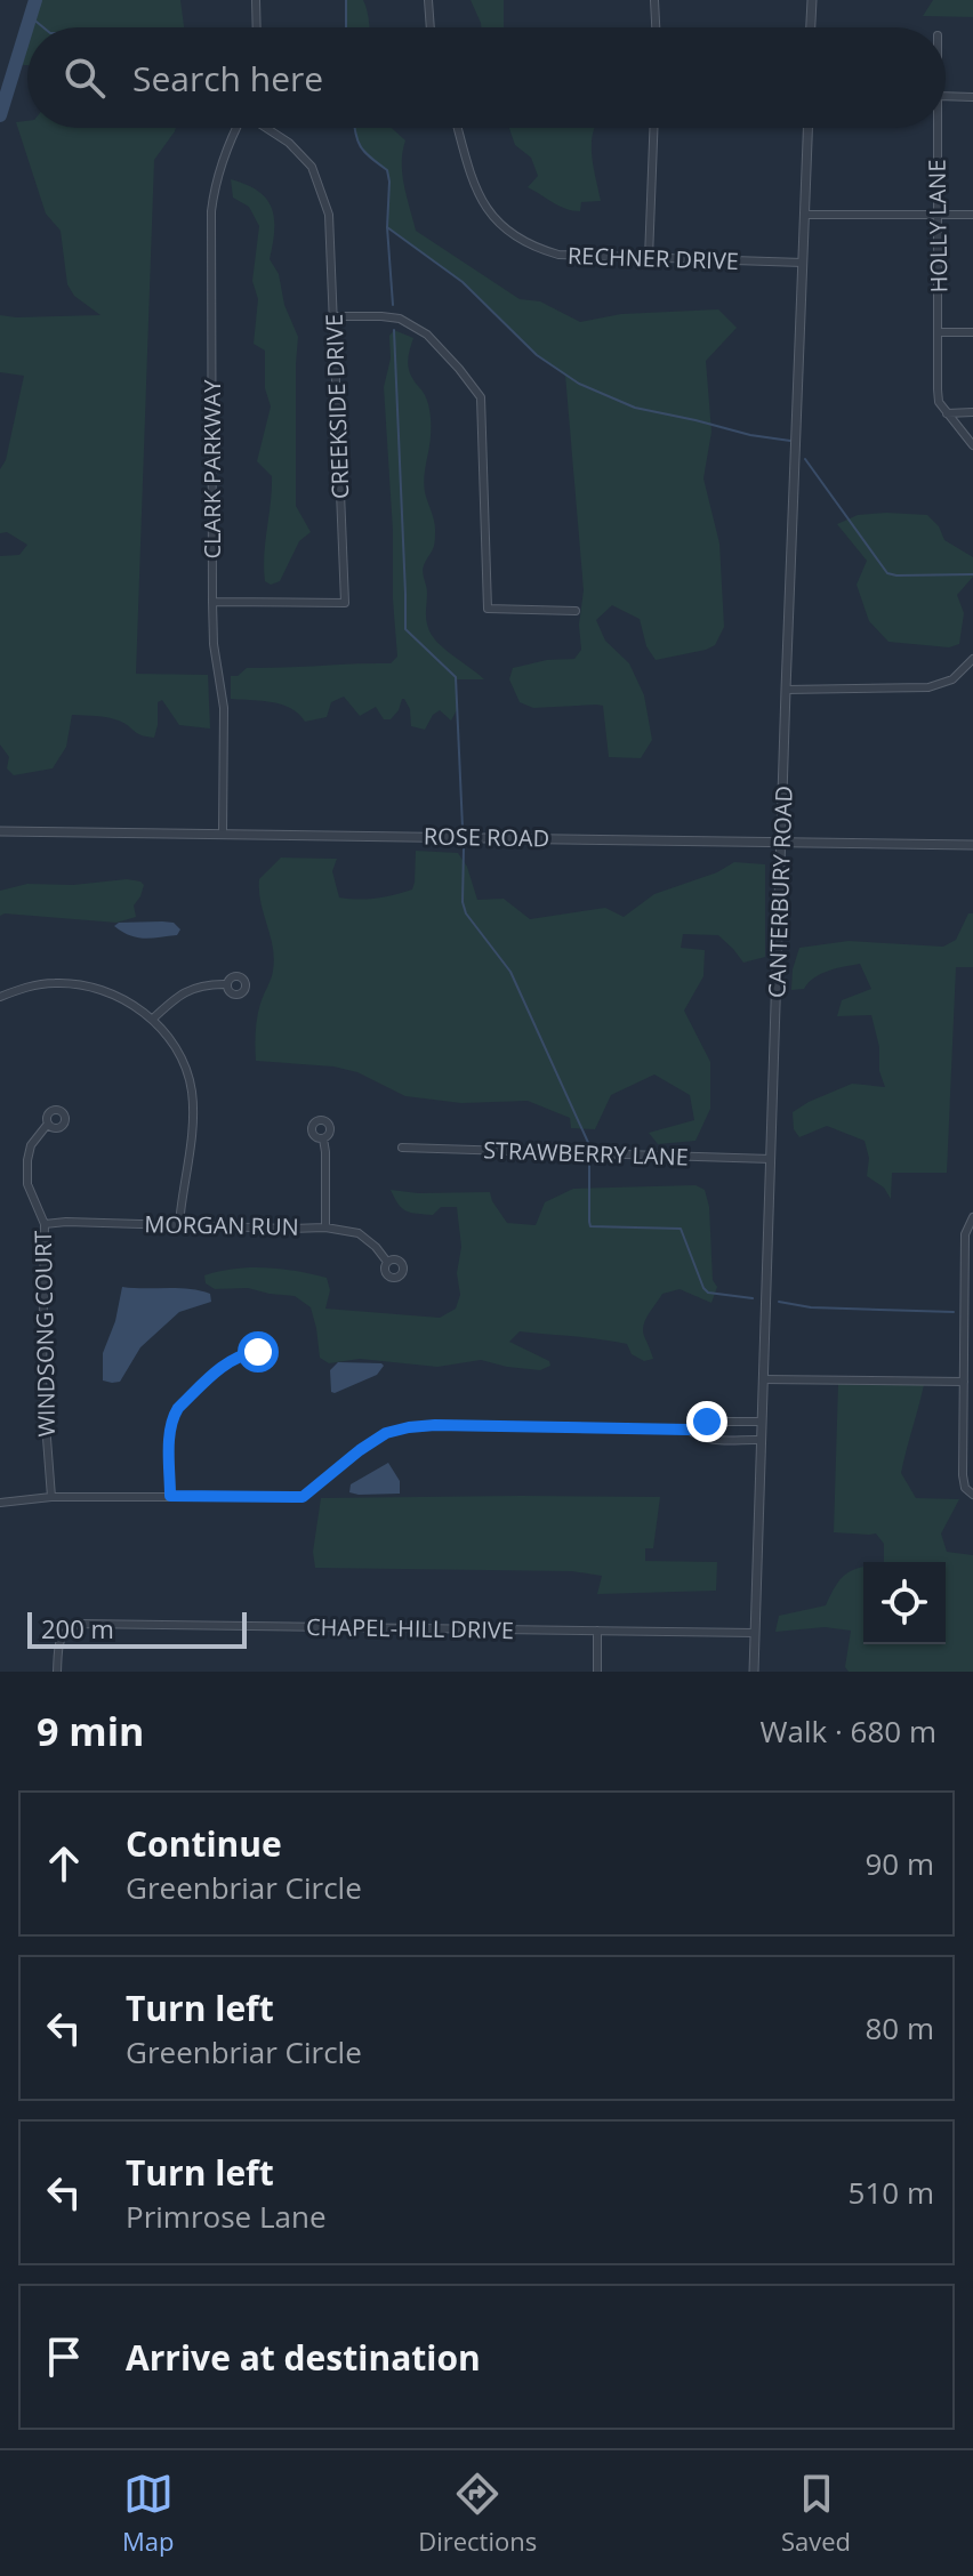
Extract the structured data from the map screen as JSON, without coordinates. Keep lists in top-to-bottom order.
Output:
{
  "streets": {
    "street": [
      "HOLLY LANE",
      "RECHNER DRIVE",
      "CREEKSIDE DRIVE",
      "CLARK PARKWAY",
      "ROSE ROAD",
      "CANTERBURY ROAD",
      "STRAWBERRY LANE",
      "MORGAN RUN",
      "WINDSONG COURT",
      "CHAPEL-HILL DRIVE"
    ]
  },
  "crossings": [
    ["RECHNER DRIVE", "CANTERBURY ROAD"],
    ["CREEKSIDE DRIVE", "CLARK PARKWAY"],
    ["CLARK PARKWAY", "ROSE ROAD"],
    ["ROSE ROAD", "CANTERBURY ROAD"],
    ["CANTERBURY ROAD", "STRAWBERRY LANE"],
    ["CANTERBURY ROAD", "CHAPEL-HILL DRIVE"],
    ["MORGAN RUN", "WINDSONG COURT"]
  ],
  "scale_bar": "200 m",
  "page": {
    "search": "Search here",
    "scale": "200 m",
    "heading": ["9 min", "Walk · 680 m"],
    "list": [
      ["Continue", "Greenbriar Circle", "90 m"],
      ["Turn left", "Greenbriar Circle", "80 m"],
      ["Turn left", "Primrose Lane", "510 m"],
      "Arrive at destination"
    ],
    "nav": ["Map", "Directions", "Saved"]
  }
}
